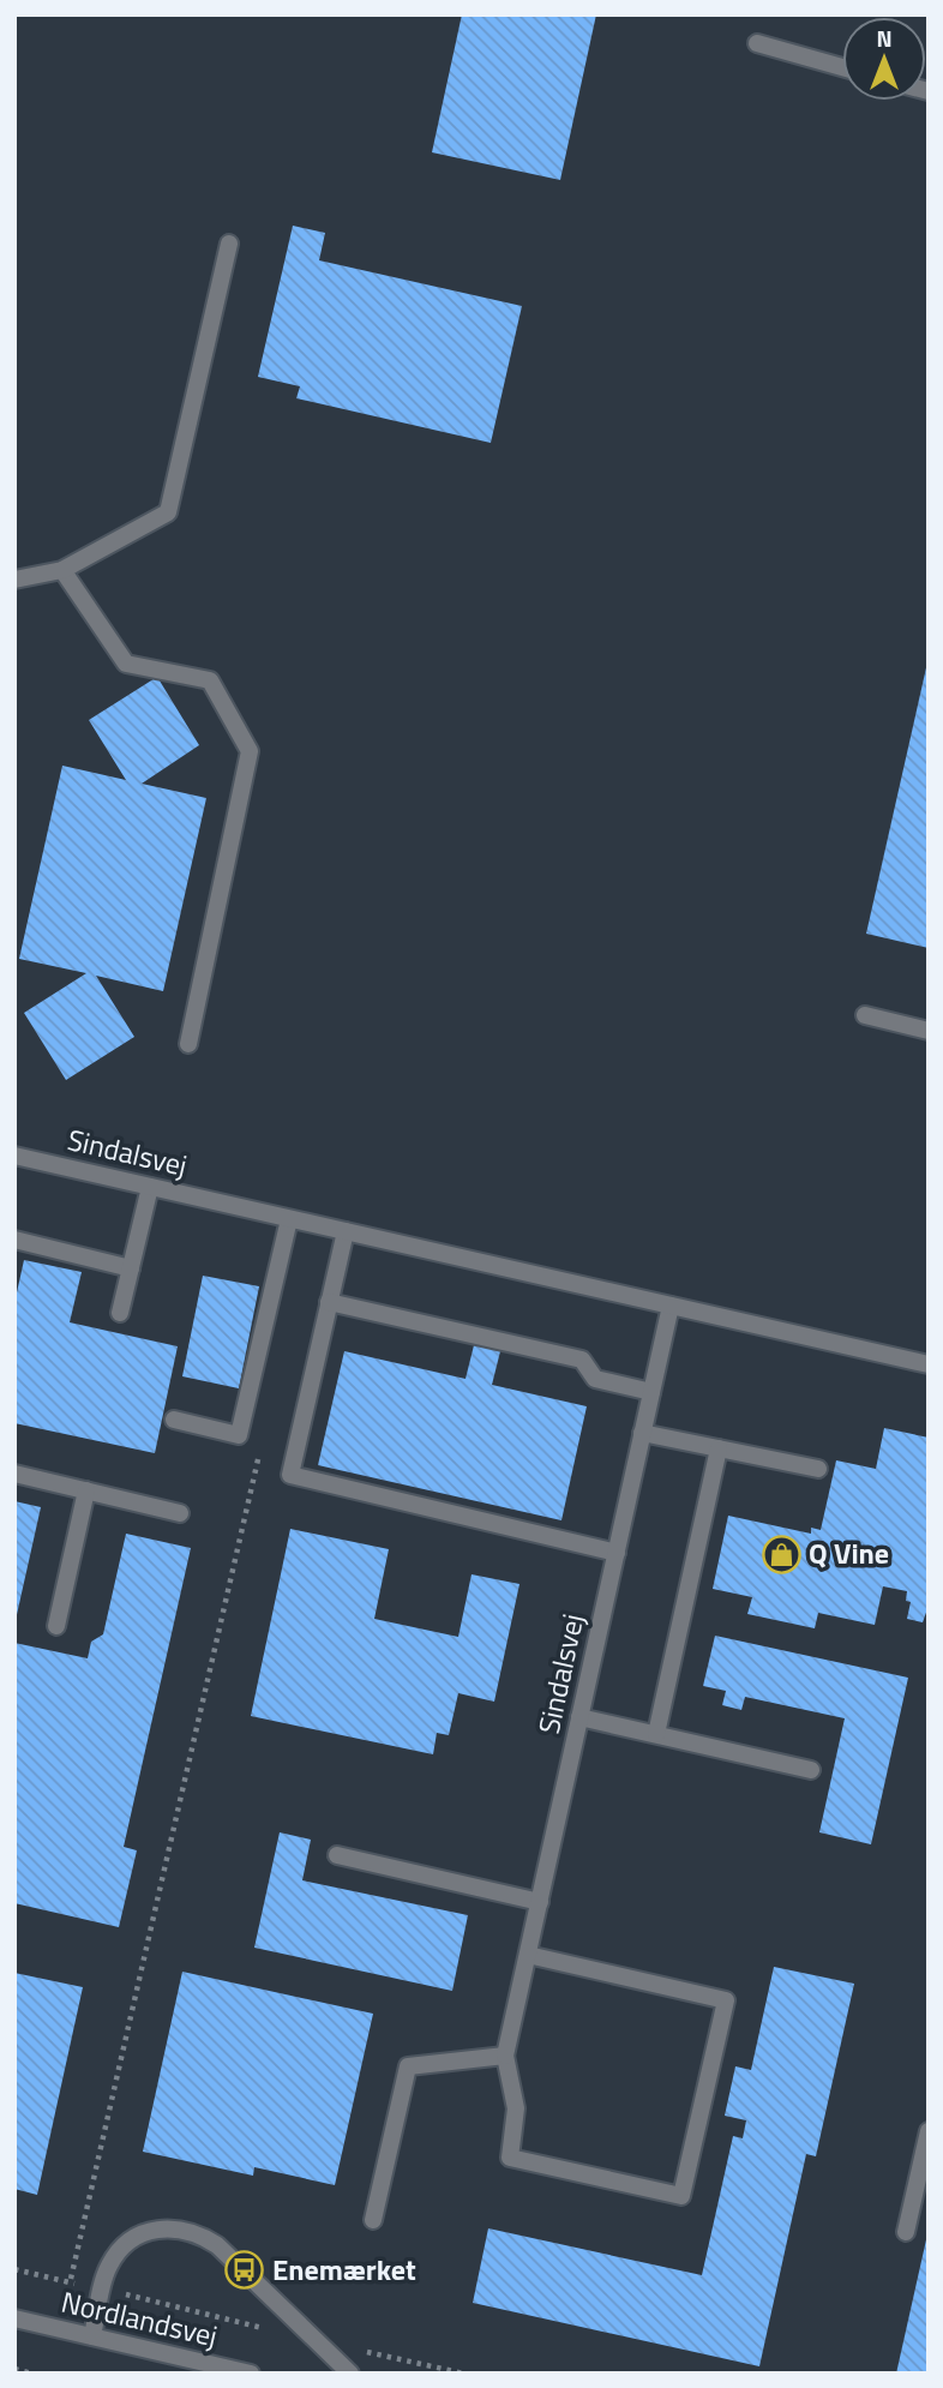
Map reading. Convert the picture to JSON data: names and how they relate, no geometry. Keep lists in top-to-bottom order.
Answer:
{
  "streets": {
    "street": ["Sindalsvej", "Nordlandsvej"]
  },
  "places": {
    "shop": ["Q Vine"],
    "bus stop": ["Enemærket"]
  },
  "north": "top"
}
